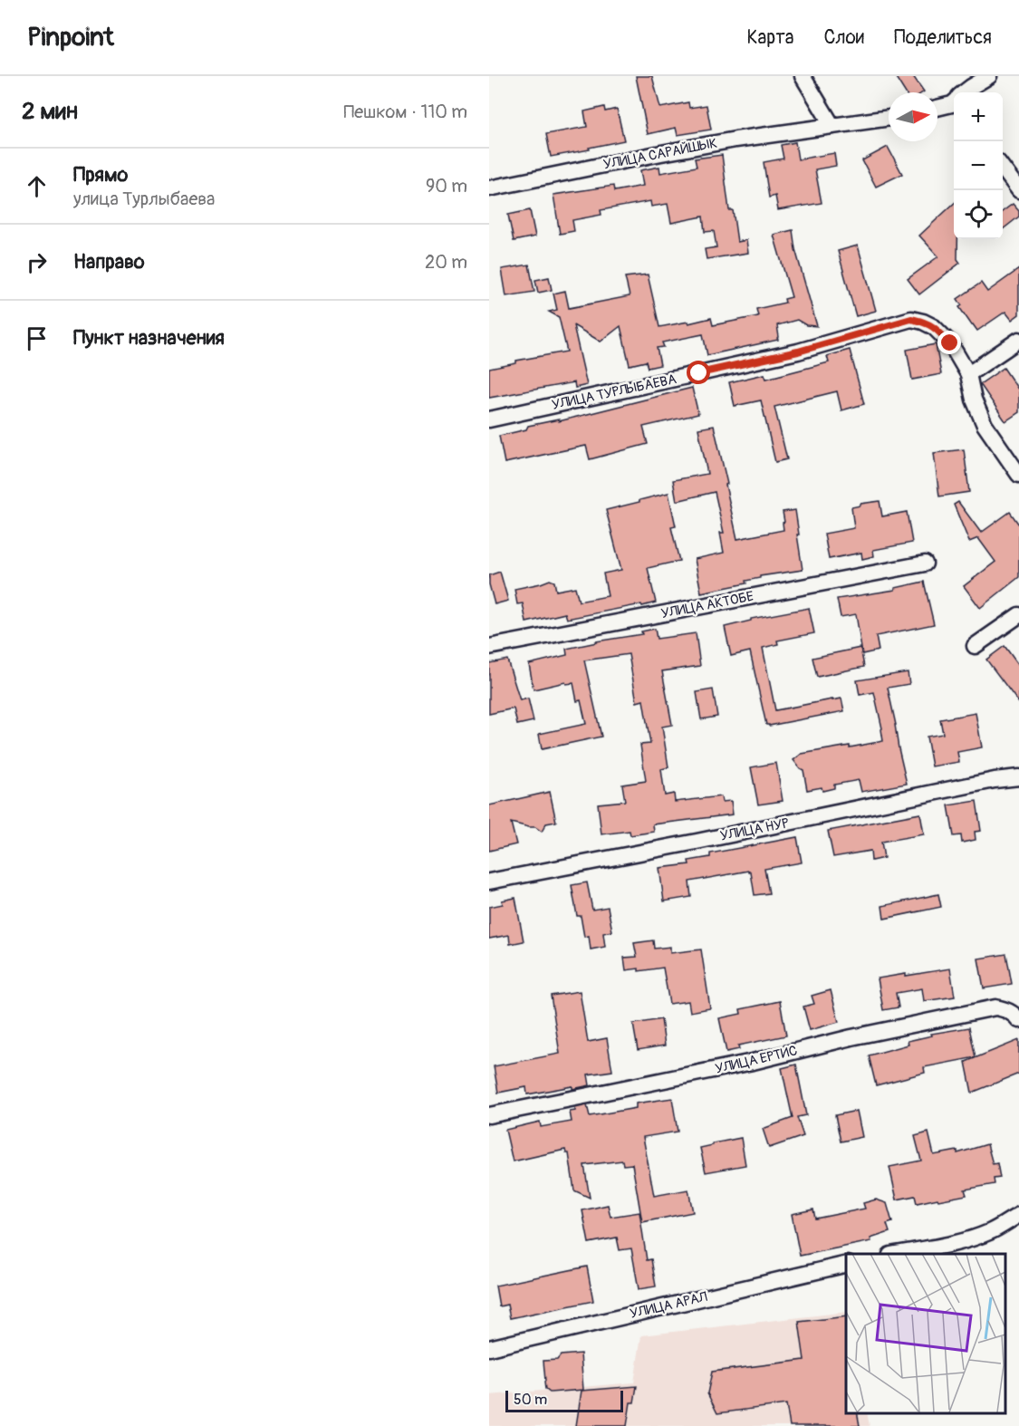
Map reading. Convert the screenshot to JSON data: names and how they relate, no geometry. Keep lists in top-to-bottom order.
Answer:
{
  "streets": {
    "street": [
      "УЛИЦА САРАЙШЫК",
      "УЛИЦА ТУРЛЫБАЕВА",
      "УЛИЦА АКТОБЕ",
      "УЛИЦА НУР",
      "УЛИЦА ЕРТИС",
      "УЛИЦА АРАЛ"
    ]
  },
  "scale_bar": "50 m",
  "north": "right",
  "page": {
    "header": "Pinpoint",
    "nav": ["Карта", "Слои", "Поделиться"],
    "heading": ["2 мин", "Пешком · 110 m"],
    "map_buttons": ["+", "−"],
    "list": [
      ["Прямо", "улица Турлыбаева", "90 m"],
      ["Направо", "20 m"],
      "Пункт назначения"
    ],
    "scale": "50 m"
  }
}
